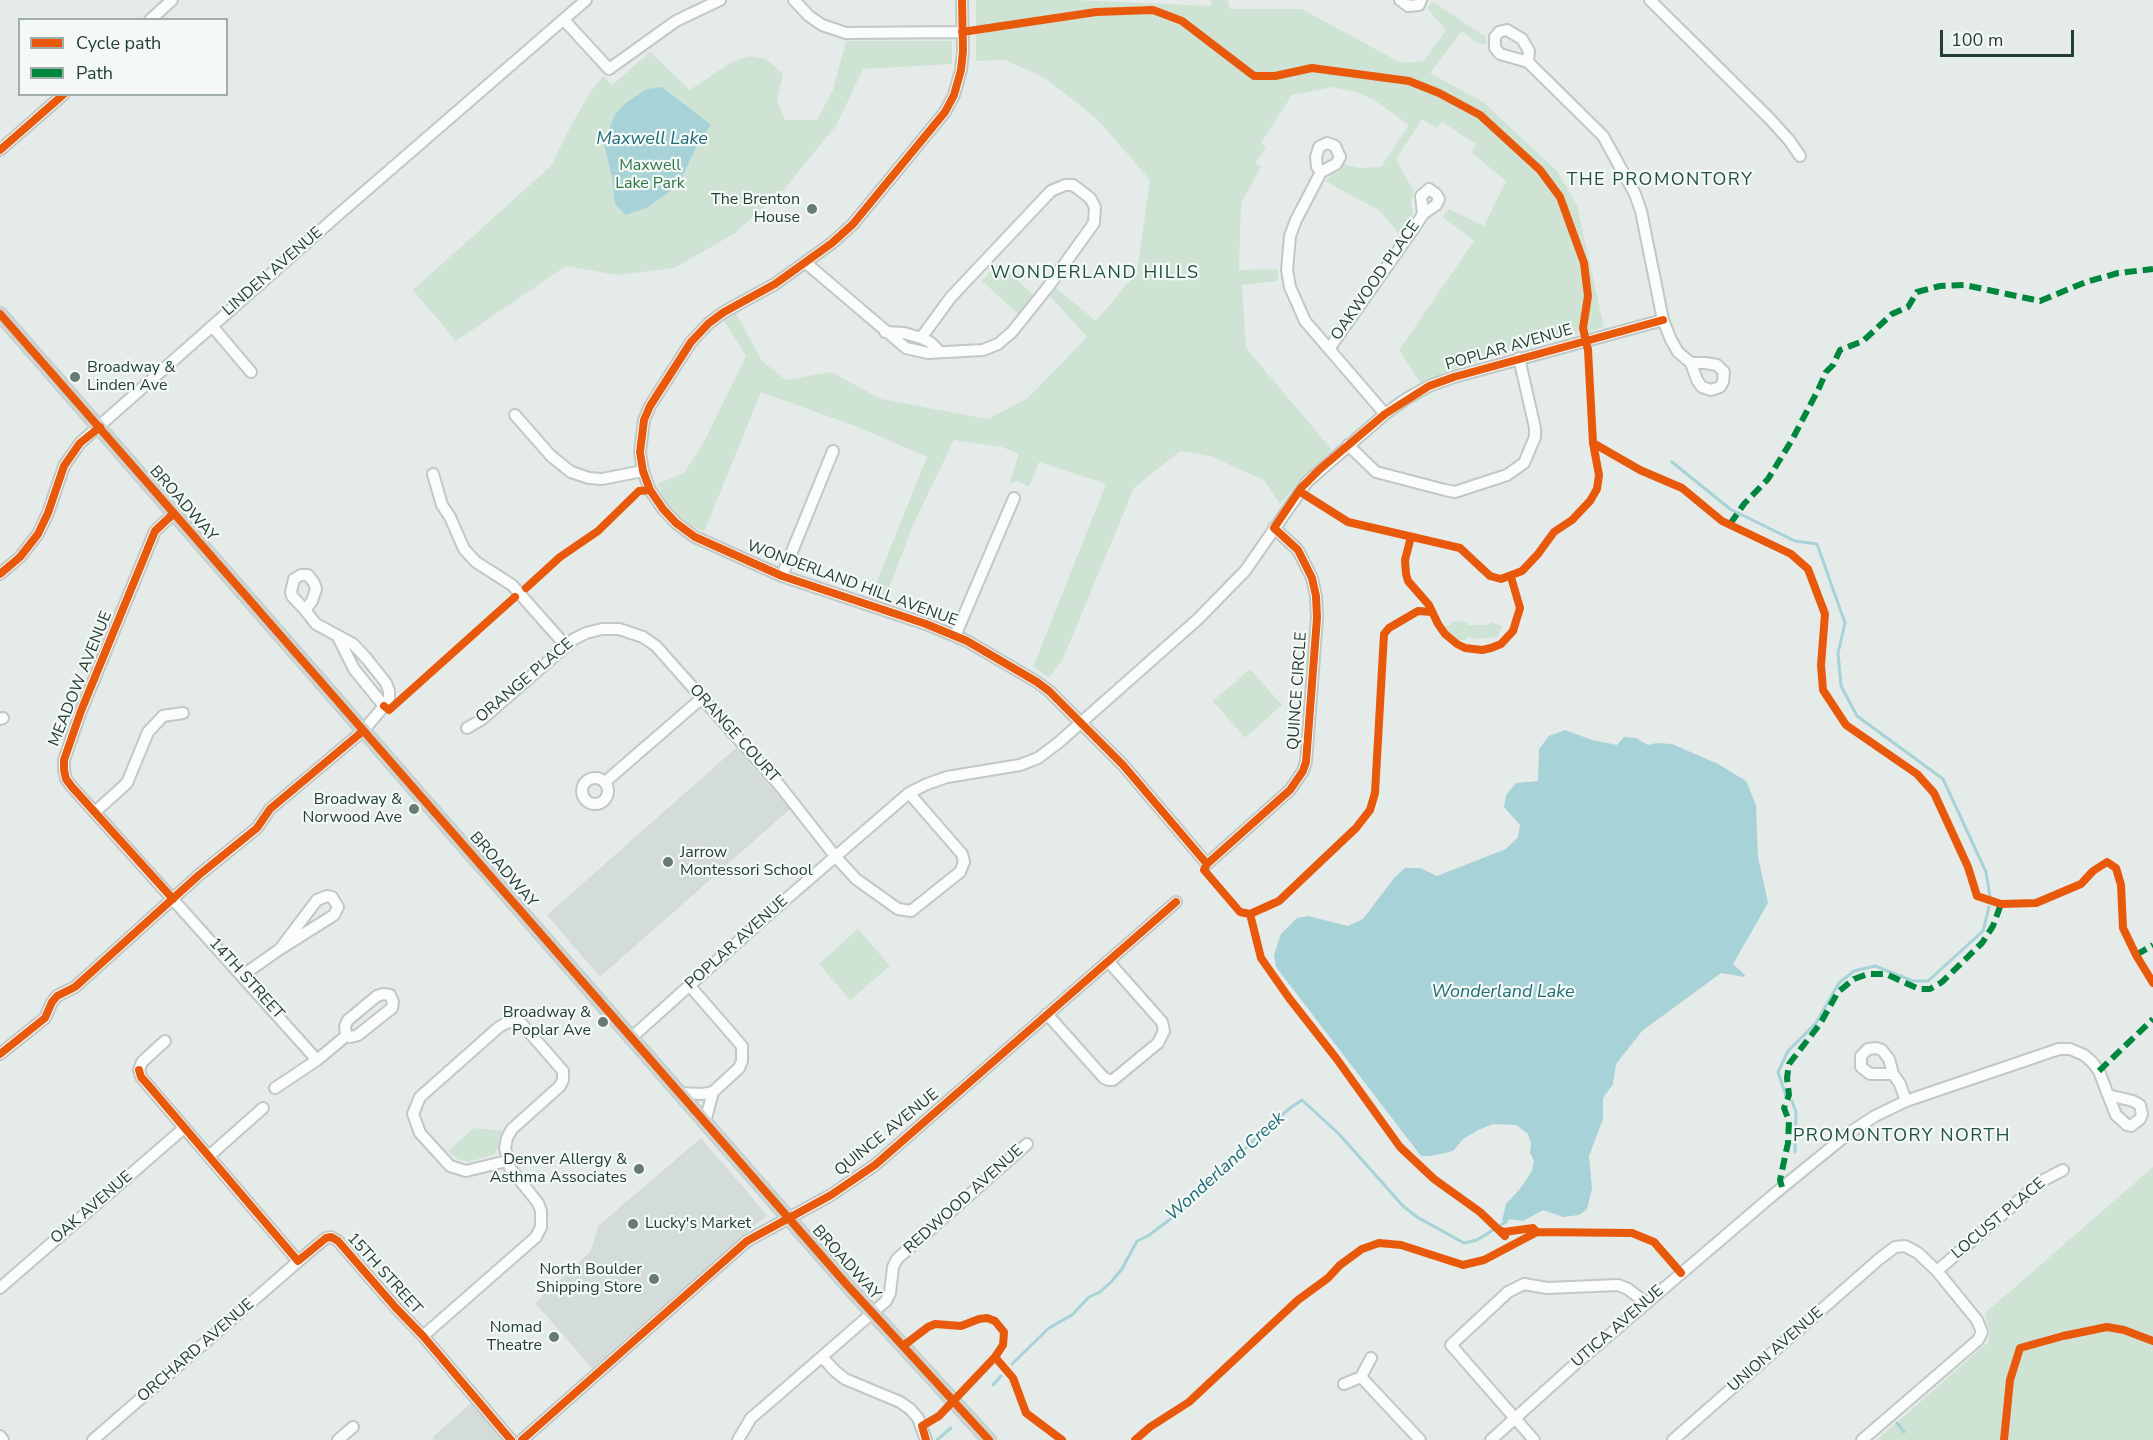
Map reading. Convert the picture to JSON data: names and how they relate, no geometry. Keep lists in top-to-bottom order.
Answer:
{
  "streets": {
    "main road": ["BROADWAY"],
    "street": [
      "LINDEN AVENUE",
      "OAKWOOD PLACE",
      "POPLAR AVENUE",
      "WONDERLAND HILL AVENUE",
      "MEADOW AVENUE",
      "ORANGE PLACE",
      "QUINCE CIRCLE",
      "ORANGE COURT",
      "14TH STREET",
      "QUINCE AVENUE",
      "REDWOOD AVENUE",
      "OAK AVENUE",
      "LOCUST PLACE",
      "15TH STREET",
      "UTICA AVENUE",
      "UNION AVENUE",
      "ORCHARD AVENUE"
    ]
  },
  "crossings": [
    ["LINDEN AVENUE", "BROADWAY"],
    ["POPLAR AVENUE", "BROADWAY"],
    ["POPLAR AVENUE", "WONDERLAND HILL AVENUE"],
    ["POPLAR AVENUE", "QUINCE CIRCLE"],
    ["POPLAR AVENUE", "ORANGE COURT"],
    ["BROADWAY", "MEADOW AVENUE"],
    ["BROADWAY", "QUINCE AVENUE"],
    ["BROADWAY", "REDWOOD AVENUE"],
    ["WONDERLAND HILL AVENUE", "QUINCE CIRCLE"],
    ["MEADOW AVENUE", "14TH STREET"],
    ["ORANGE PLACE", "ORANGE COURT"],
    ["LOCUST PLACE", "UNION AVENUE"],
    ["15TH STREET", "ORCHARD AVENUE"]
  ],
  "districts": ["THE PROMONTORY", "WONDERLAND HILLS", "PROMONTORY NORTH"],
  "water": ["Maxwell Lake", "Wonderland Lake", "Wonderland Creek"],
  "parks": ["Maxwell Lake Park"],
  "places": [
    "The Brenton House",
    "Broadway & Linden Ave",
    "Broadway & Norwood Ave",
    "Jarrow Montessori School",
    "Broadway & Poplar Ave",
    "Denver Allergy & Asthma Associates",
    "Lucky's Market",
    "North Boulder Shipping Store",
    "Nomad Theatre"
  ],
  "legend": ["Cycle path", "Path"],
  "scale_bar": "100 m"
}
